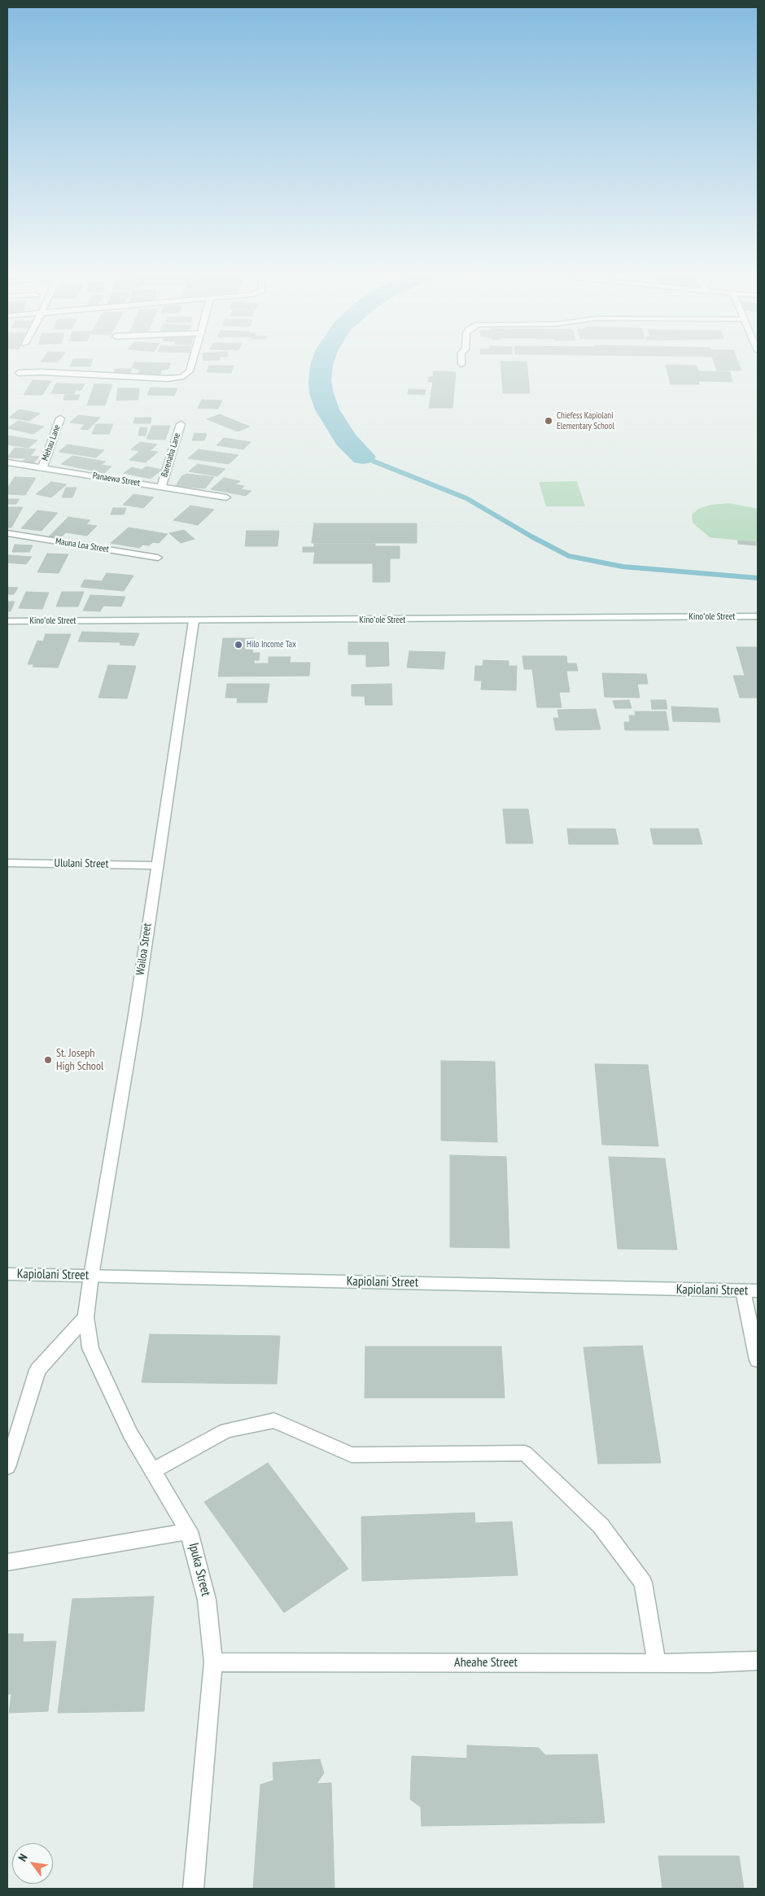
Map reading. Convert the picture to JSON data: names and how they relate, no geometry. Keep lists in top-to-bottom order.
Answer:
{
  "streets": {
    "street": [
      "Mehau Lane",
      "Barenaba Lane",
      "Panaewa Street",
      "Mauna Loa Street",
      "Kinoʻole Street",
      "Ululani Street",
      "Wailoa Street",
      "Kapiolani Street",
      "Ipuka Street",
      "Aheahe Street"
    ]
  },
  "crossings": [
    ["Mehau Lane", "Panaewa Street"],
    ["Barenaba Lane", "Panaewa Street"],
    ["Kinoʻole Street", "Wailoa Street"],
    ["Ululani Street", "Wailoa Street"],
    ["Wailoa Street", "Kapiolani Street"],
    ["Wailoa Street", "Ipuka Street"],
    ["Kapiolani Street", "Ipuka Street"],
    ["Ipuka Street", "Aheahe Street"]
  ],
  "places": ["Chiefess Kapiolani Elementary School", "Hilo Income Tax", "St. Joseph High School"],
  "north": "top left"
}
